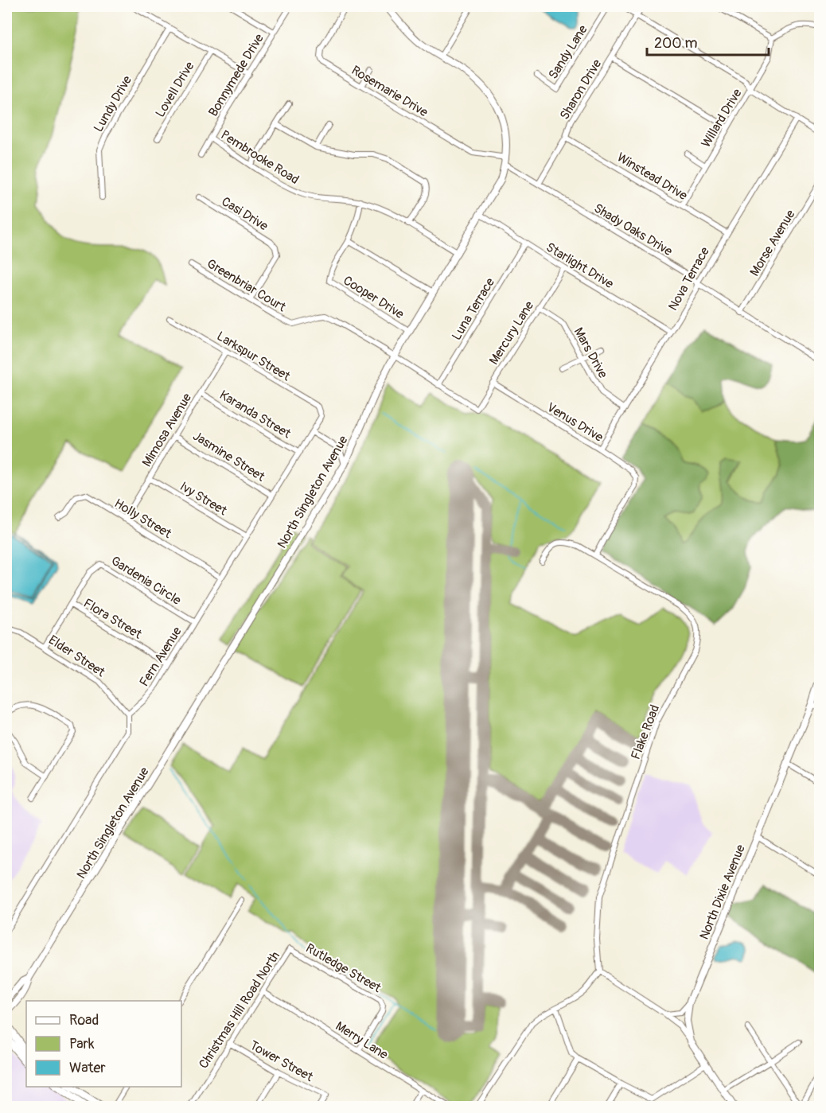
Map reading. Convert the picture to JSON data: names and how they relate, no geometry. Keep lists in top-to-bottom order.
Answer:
{
  "streets": {
    "street": [
      "Sandy Lane",
      "Bonnymede Drive",
      "Lovell Drive",
      "Sharon Drive",
      "Rosemarie Drive",
      "Lundy Drive",
      "Willard Drive",
      "Pembrooke Road",
      "Winstead Drive",
      "Casi Drive",
      "Shady Oaks Drive",
      "Morse Avenue",
      "Starlight Drive",
      "Nova Terrace",
      "Greenbriar Court",
      "Cooper Drive",
      "Luna Terrace",
      "Mercury Lane",
      "Mars Drive",
      "Larkspur Street",
      "Karanda Street",
      "Venus Drive",
      "Mimosa Avenue",
      "Jasmine Street",
      "North Singleton Avenue",
      "Ivy Street",
      "Holly Street",
      "Gardenia Circle",
      "Flora Street",
      "Elder Street",
      "Fern Avenue",
      "Flake Road",
      "North Dixie Avenue",
      "Rutledge Street",
      "Christmas Hill Road North",
      "Merry Lane",
      "Tower Street"
    ]
  },
  "crossings": [
    ["Bonnymede Drive", "Pembrooke Road"],
    ["Sharon Drive", "Winstead Drive"],
    ["Sharon Drive", "Shady Oaks Drive"],
    ["Rosemarie Drive", "Shady Oaks Drive"],
    ["Rosemarie Drive", "North Singleton Avenue"],
    ["Willard Drive", "Winstead Drive"],
    ["Pembrooke Road", "Cooper Drive"],
    ["Pembrooke Road", "North Singleton Avenue"],
    ["Winstead Drive", "Nova Terrace"],
    ["Casi Drive", "Greenbriar Court"],
    ["Shady Oaks Drive", "Morse Avenue"],
    ["Shady Oaks Drive", "Nova Terrace"],
    ["Shady Oaks Drive", "North Singleton Avenue"],
    ["Starlight Drive", "Nova Terrace"],
    ["Starlight Drive", "Luna Terrace"],
    ["Starlight Drive", "Mercury Lane"],
    ["Starlight Drive", "North Singleton Avenue"],
    ["Nova Terrace", "Mars Drive"],
    ["Nova Terrace", "Venus Drive"],
    ["Greenbriar Court", "Luna Terrace"],
    ["Greenbriar Court", "Mercury Lane"],
    ["Greenbriar Court", "North Singleton Avenue"],
    ["Cooper Drive", "North Singleton Avenue"],
    ["Mercury Lane", "Mars Drive"],
    ["Mercury Lane", "Venus Drive"],
    ["Larkspur Street", "Mimosa Avenue"],
    ["Larkspur Street", "Fern Avenue"],
    ["Karanda Street", "Mimosa Avenue"],
    ["Karanda Street", "Fern Avenue"],
    ["Venus Drive", "Flake Road"],
    ["Mimosa Avenue", "Jasmine Street"],
    ["Mimosa Avenue", "Ivy Street"],
    ["Mimosa Avenue", "Holly Street"],
    ["Jasmine Street", "Fern Avenue"],
    ["Ivy Street", "Fern Avenue"],
    ["Holly Street", "Fern Avenue"],
    ["Gardenia Circle", "Flora Street"],
    ["Gardenia Circle", "Elder Street"],
    ["Gardenia Circle", "Fern Avenue"],
    ["Flora Street", "Fern Avenue"],
    ["Elder Street", "Fern Avenue"],
    ["Rutledge Street", "Christmas Hill Road North"],
    ["Rutledge Street", "Merry Lane"],
    ["Christmas Hill Road North", "Merry Lane"],
    ["Christmas Hill Road North", "Tower Street"]
  ],
  "legend": ["Road", "Park", "Water"],
  "scale_bar": "200 m"
}
